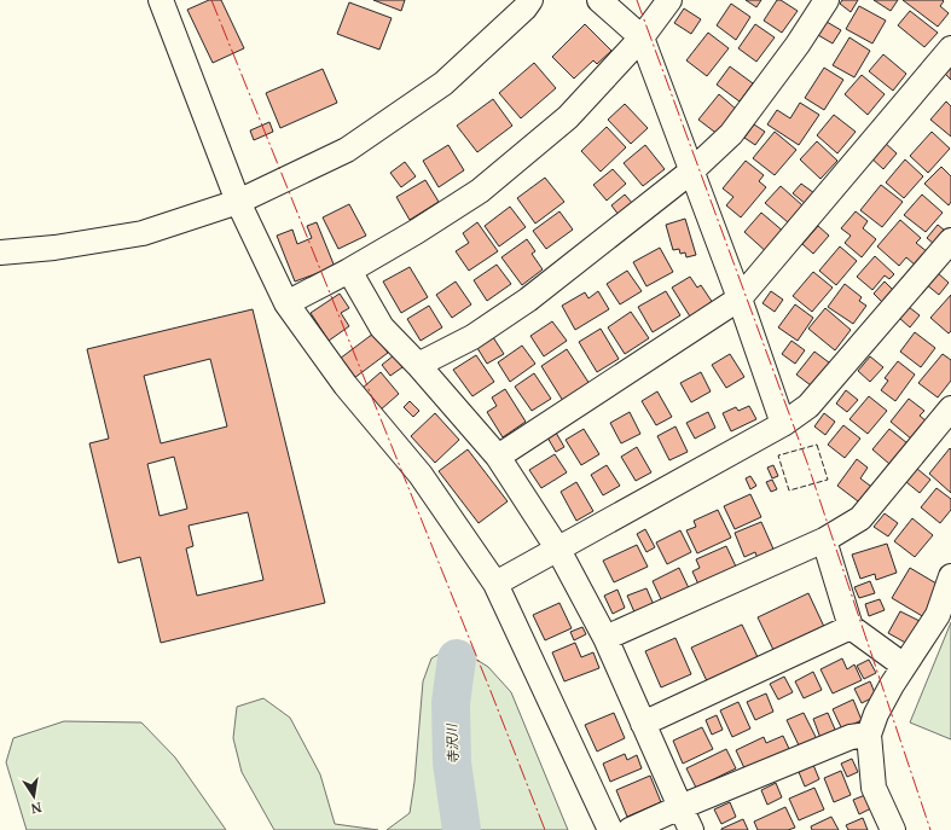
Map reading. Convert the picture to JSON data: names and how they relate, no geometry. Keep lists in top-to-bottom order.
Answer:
{
  "water": ["寺沢川"],
  "north": "bottom"
}
